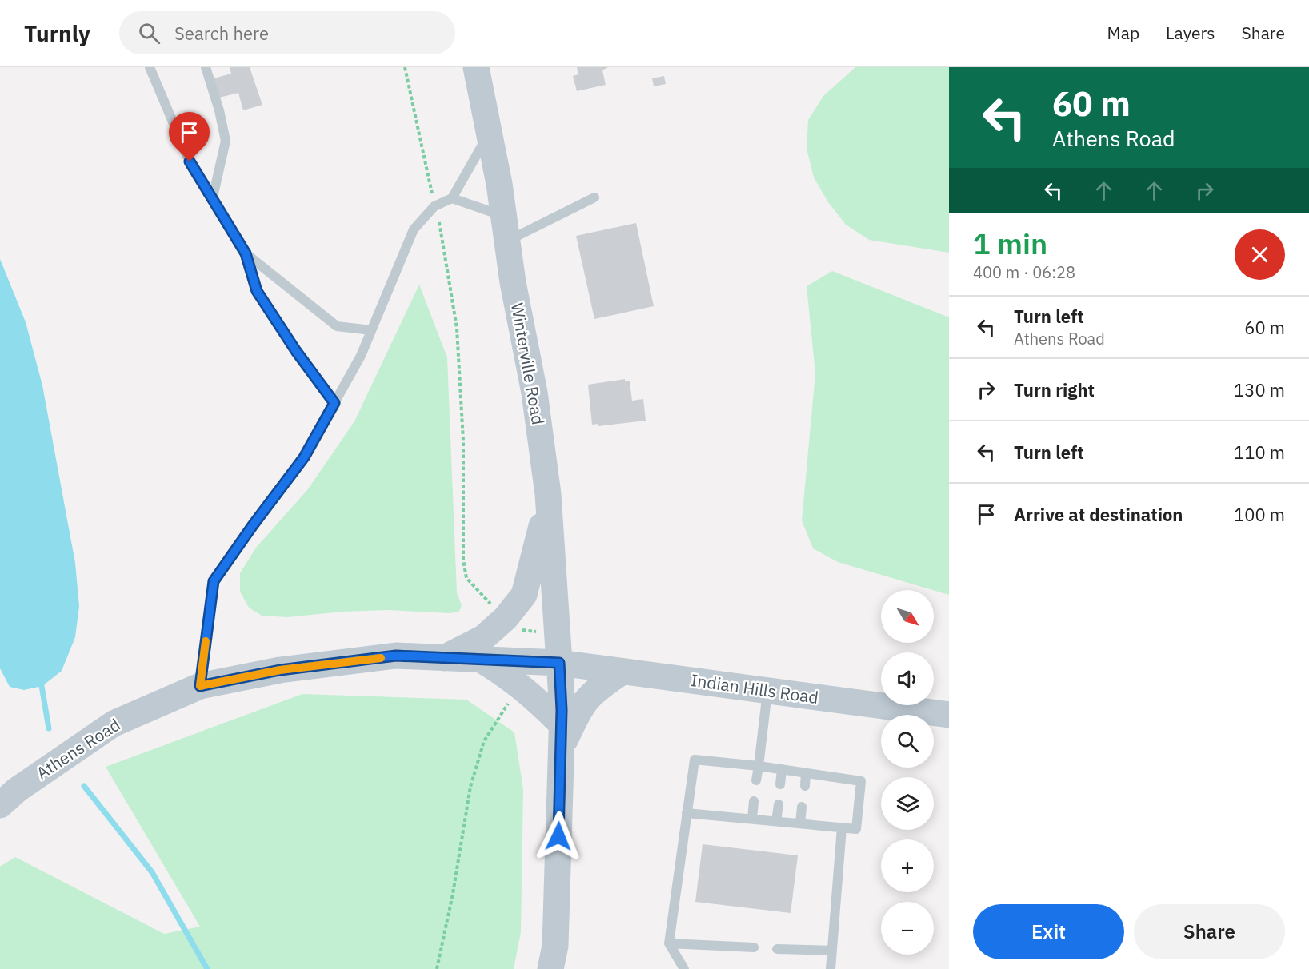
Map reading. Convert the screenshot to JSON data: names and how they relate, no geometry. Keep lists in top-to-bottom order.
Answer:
{
  "streets": {
    "street": ["Winterville Road", "Indian Hills Road", "Athens Road"]
  },
  "crossings": [
    ["Winterville Road", "Indian Hills Road"],
    ["Winterville Road", "Athens Road"],
    ["Indian Hills Road", "Athens Road"]
  ],
  "north": "bottom right",
  "page": {
    "header": "Turnly",
    "search": "Search here",
    "nav": ["Map", "Layers", "Share"],
    "turn": ["60 m", "Athens Road"],
    "heading": ["1 min", "400 m · 06:28"],
    "list": [
      {
        "name": "Turn left",
        "note": "Athens Road",
        "value": "60 m"
      },
      {
        "name": "Turn right",
        "value": "130 m"
      },
      {
        "name": "Turn left",
        "value": "110 m"
      },
      {
        "name": "Arrive at destination",
        "value": "100 m"
      }
    ],
    "map_buttons": ["+", "−"],
    "buttons": ["Exit", "Share"]
  }
}
